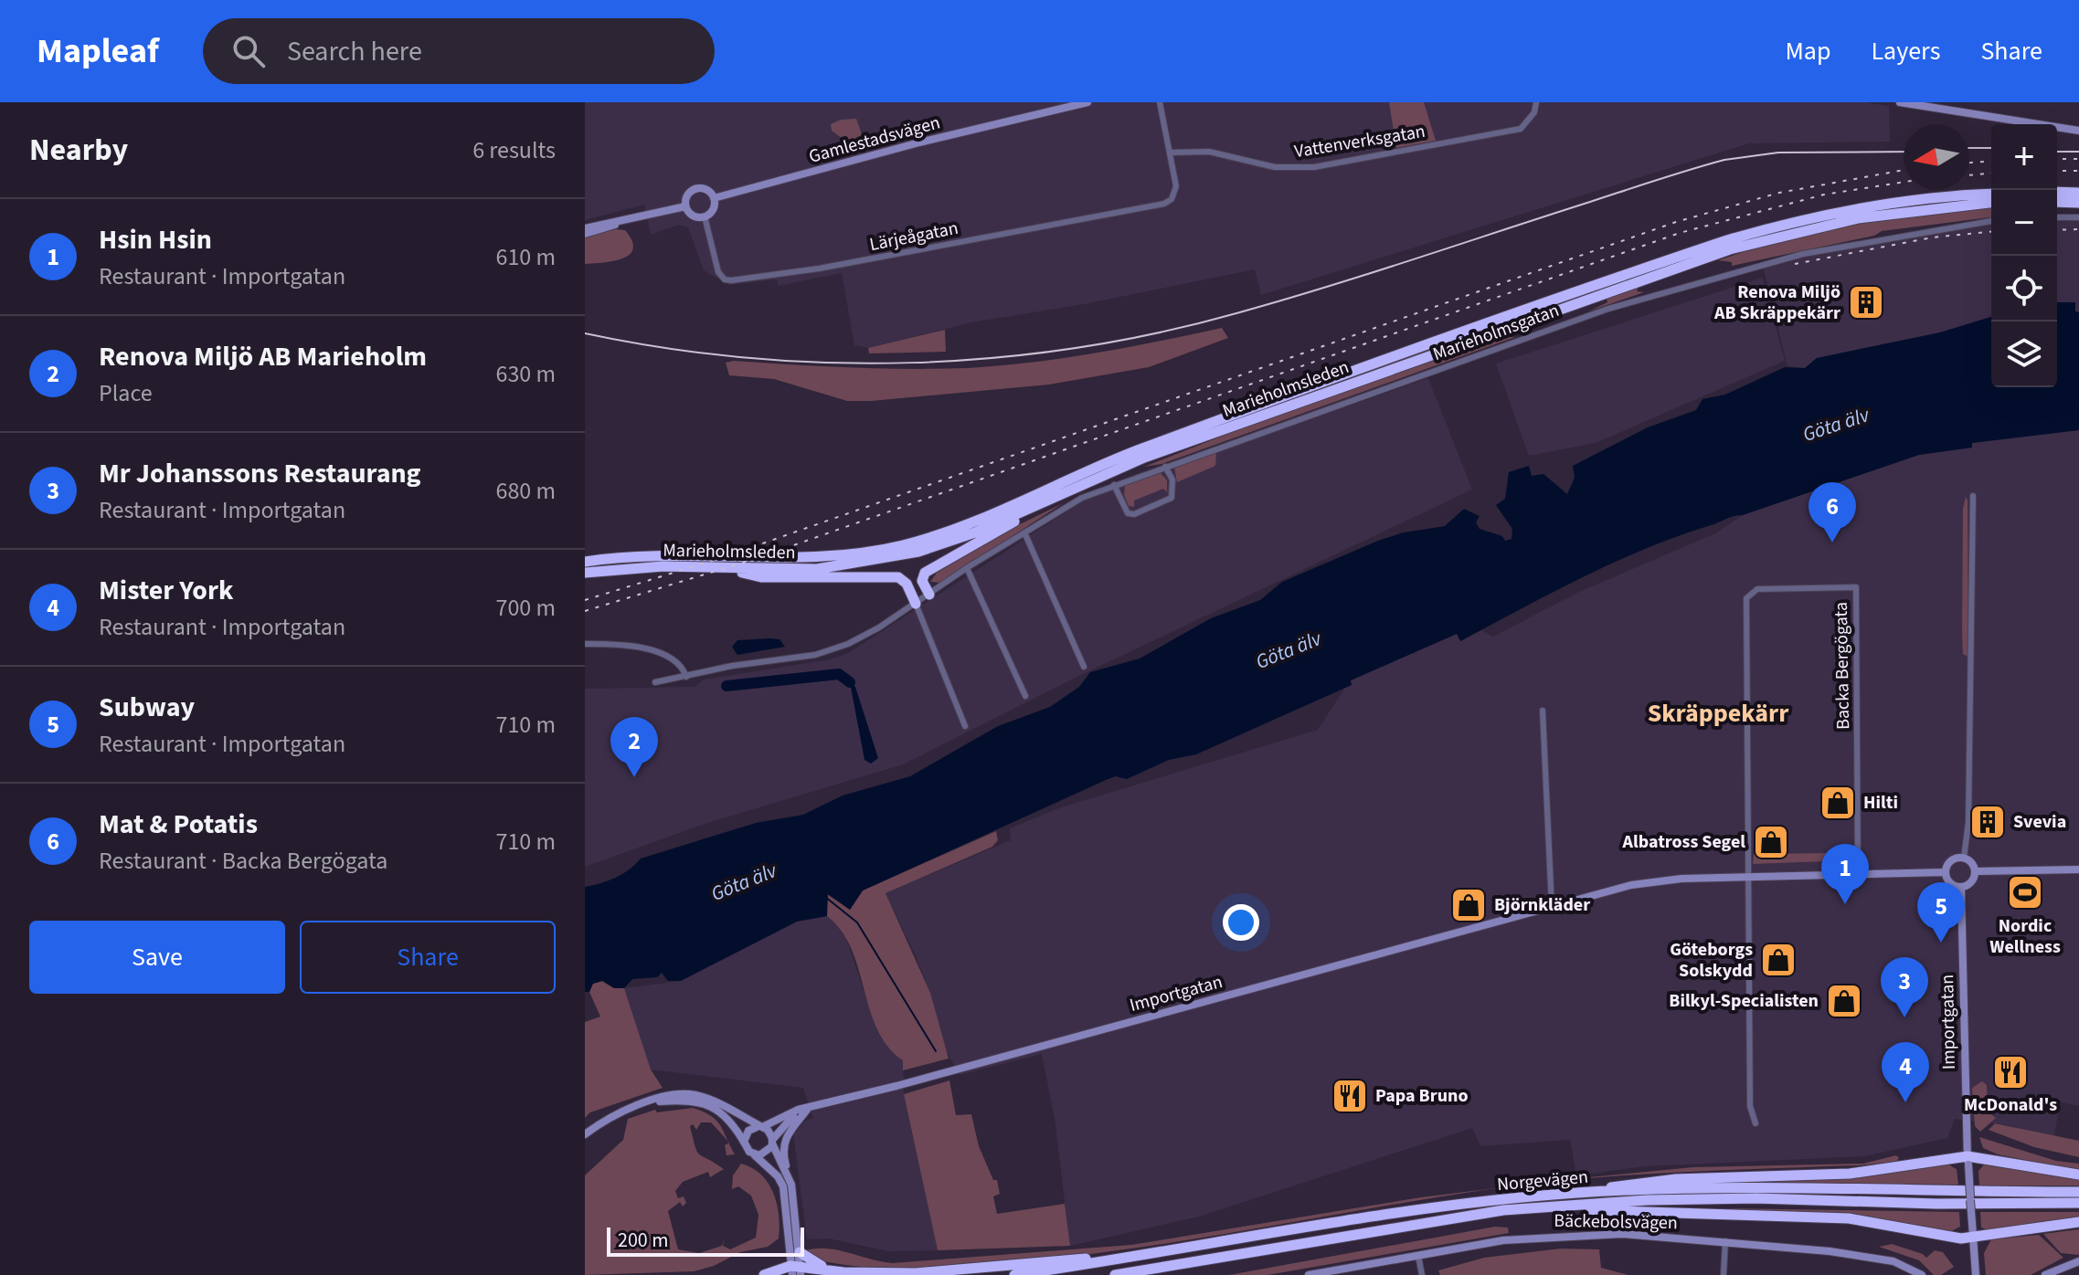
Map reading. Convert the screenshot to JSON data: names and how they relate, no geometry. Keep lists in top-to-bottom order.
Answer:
{
  "streets": {
    "highway": ["Marieholmsleden", "Norgevägen"],
    "street": [
      "Gamlestadsvägen",
      "Vattenverksgatan",
      "Lärjeågatan",
      "Marieholmsgatan",
      "Backa Bergögata",
      "Importgatan",
      "Bäckebolsvägen"
    ]
  },
  "crossings": [
    ["Gamlestadsvägen", "Lärjeågatan"],
    ["Vattenverksgatan", "Lärjeågatan"],
    ["Backa Bergögata", "Importgatan"]
  ],
  "districts": ["Skräppekärr"],
  "water": ["Göta älv"],
  "places": {
    "building": ["Renova Miljö AB Skräppekärr", "Svevia"],
    "shop": [
      "Hilti",
      "Albatross Segel",
      "Björnkläder",
      "Göteborgs Solskydd",
      "Bilkyl-Specialisten"
    ],
    "sports": ["Nordic Wellness"],
    "restaurant": ["McDonald's", "Papa Bruno"]
  },
  "scale_bar": "200 m",
  "north": "left",
  "page": {
    "header": "Mapleaf",
    "search": "Search here",
    "nav": ["Map", "Layers", "Share"],
    "heading": ["Nearby", "6 results"],
    "map_buttons": ["+", "−"],
    "list": [
      {
        "mark": "1",
        "name": "Hsin Hsin",
        "note": "Restaurant · Importgatan",
        "value": "610 m"
      },
      {
        "mark": "2",
        "name": "Renova Miljö AB Marieholm",
        "note": "Place",
        "value": "630 m"
      },
      {
        "mark": "3",
        "name": "Mr Johanssons Restaurang",
        "note": "Restaurant · Importgatan",
        "value": "680 m"
      },
      {
        "mark": "4",
        "name": "Mister York",
        "note": "Restaurant · Importgatan",
        "value": "700 m"
      },
      {
        "mark": "5",
        "name": "Subway",
        "note": "Restaurant · Importgatan",
        "value": "710 m"
      },
      {
        "mark": "6",
        "name": "Mat & Potatis",
        "note": "Restaurant · Backa Bergögata",
        "value": "710 m"
      }
    ],
    "pins": [
      "6",
      "2",
      "1",
      "5",
      "3",
      "4"
    ],
    "buttons": ["Save", "Share"],
    "scale": "200 m"
  }
}
